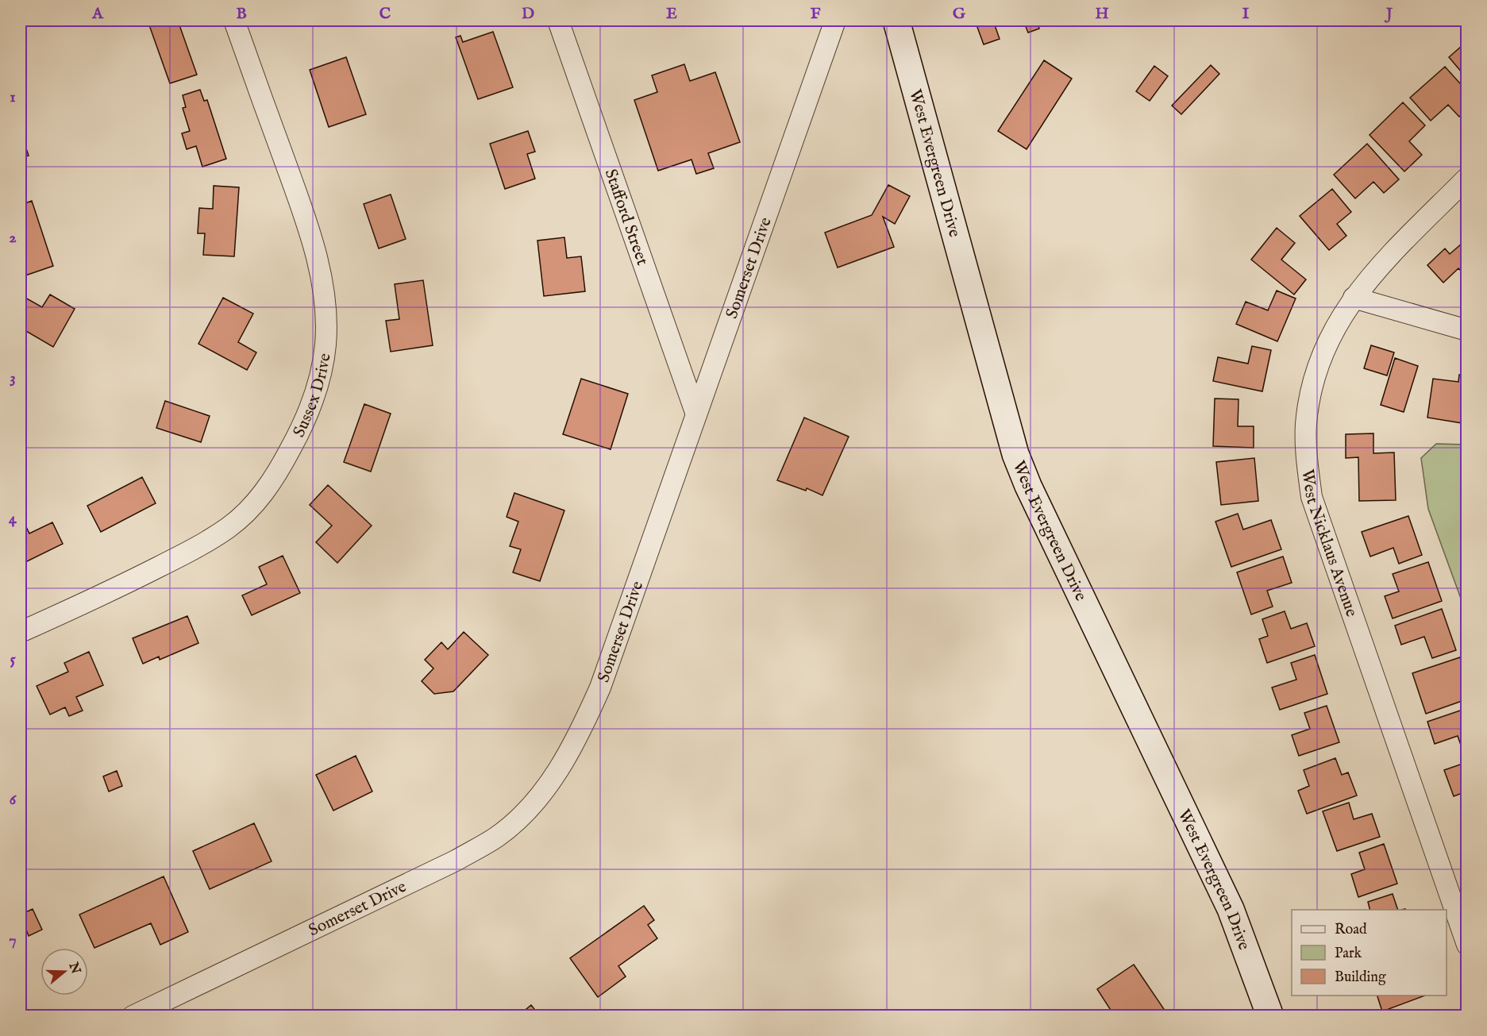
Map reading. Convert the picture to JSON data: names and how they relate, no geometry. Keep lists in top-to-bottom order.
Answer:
{
  "streets": {
    "street": [
      "West Evergreen Drive",
      "Stafford Street",
      "Somerset Drive",
      "Sussex Drive",
      "West Nicklaus Avenue"
    ]
  },
  "crossings": [
    ["Stafford Street", "Somerset Drive"]
  ],
  "legend": ["Road", "Park", "Building"],
  "north": "right",
  "grid": {
    "columns": [
      "A",
      "B",
      "C",
      "D",
      "E",
      "F",
      "G",
      "H",
      "I",
      "J"
    ],
    "rows": [
      "1",
      "2",
      "3",
      "4",
      "5",
      "6",
      "7"
    ]
  }
}
